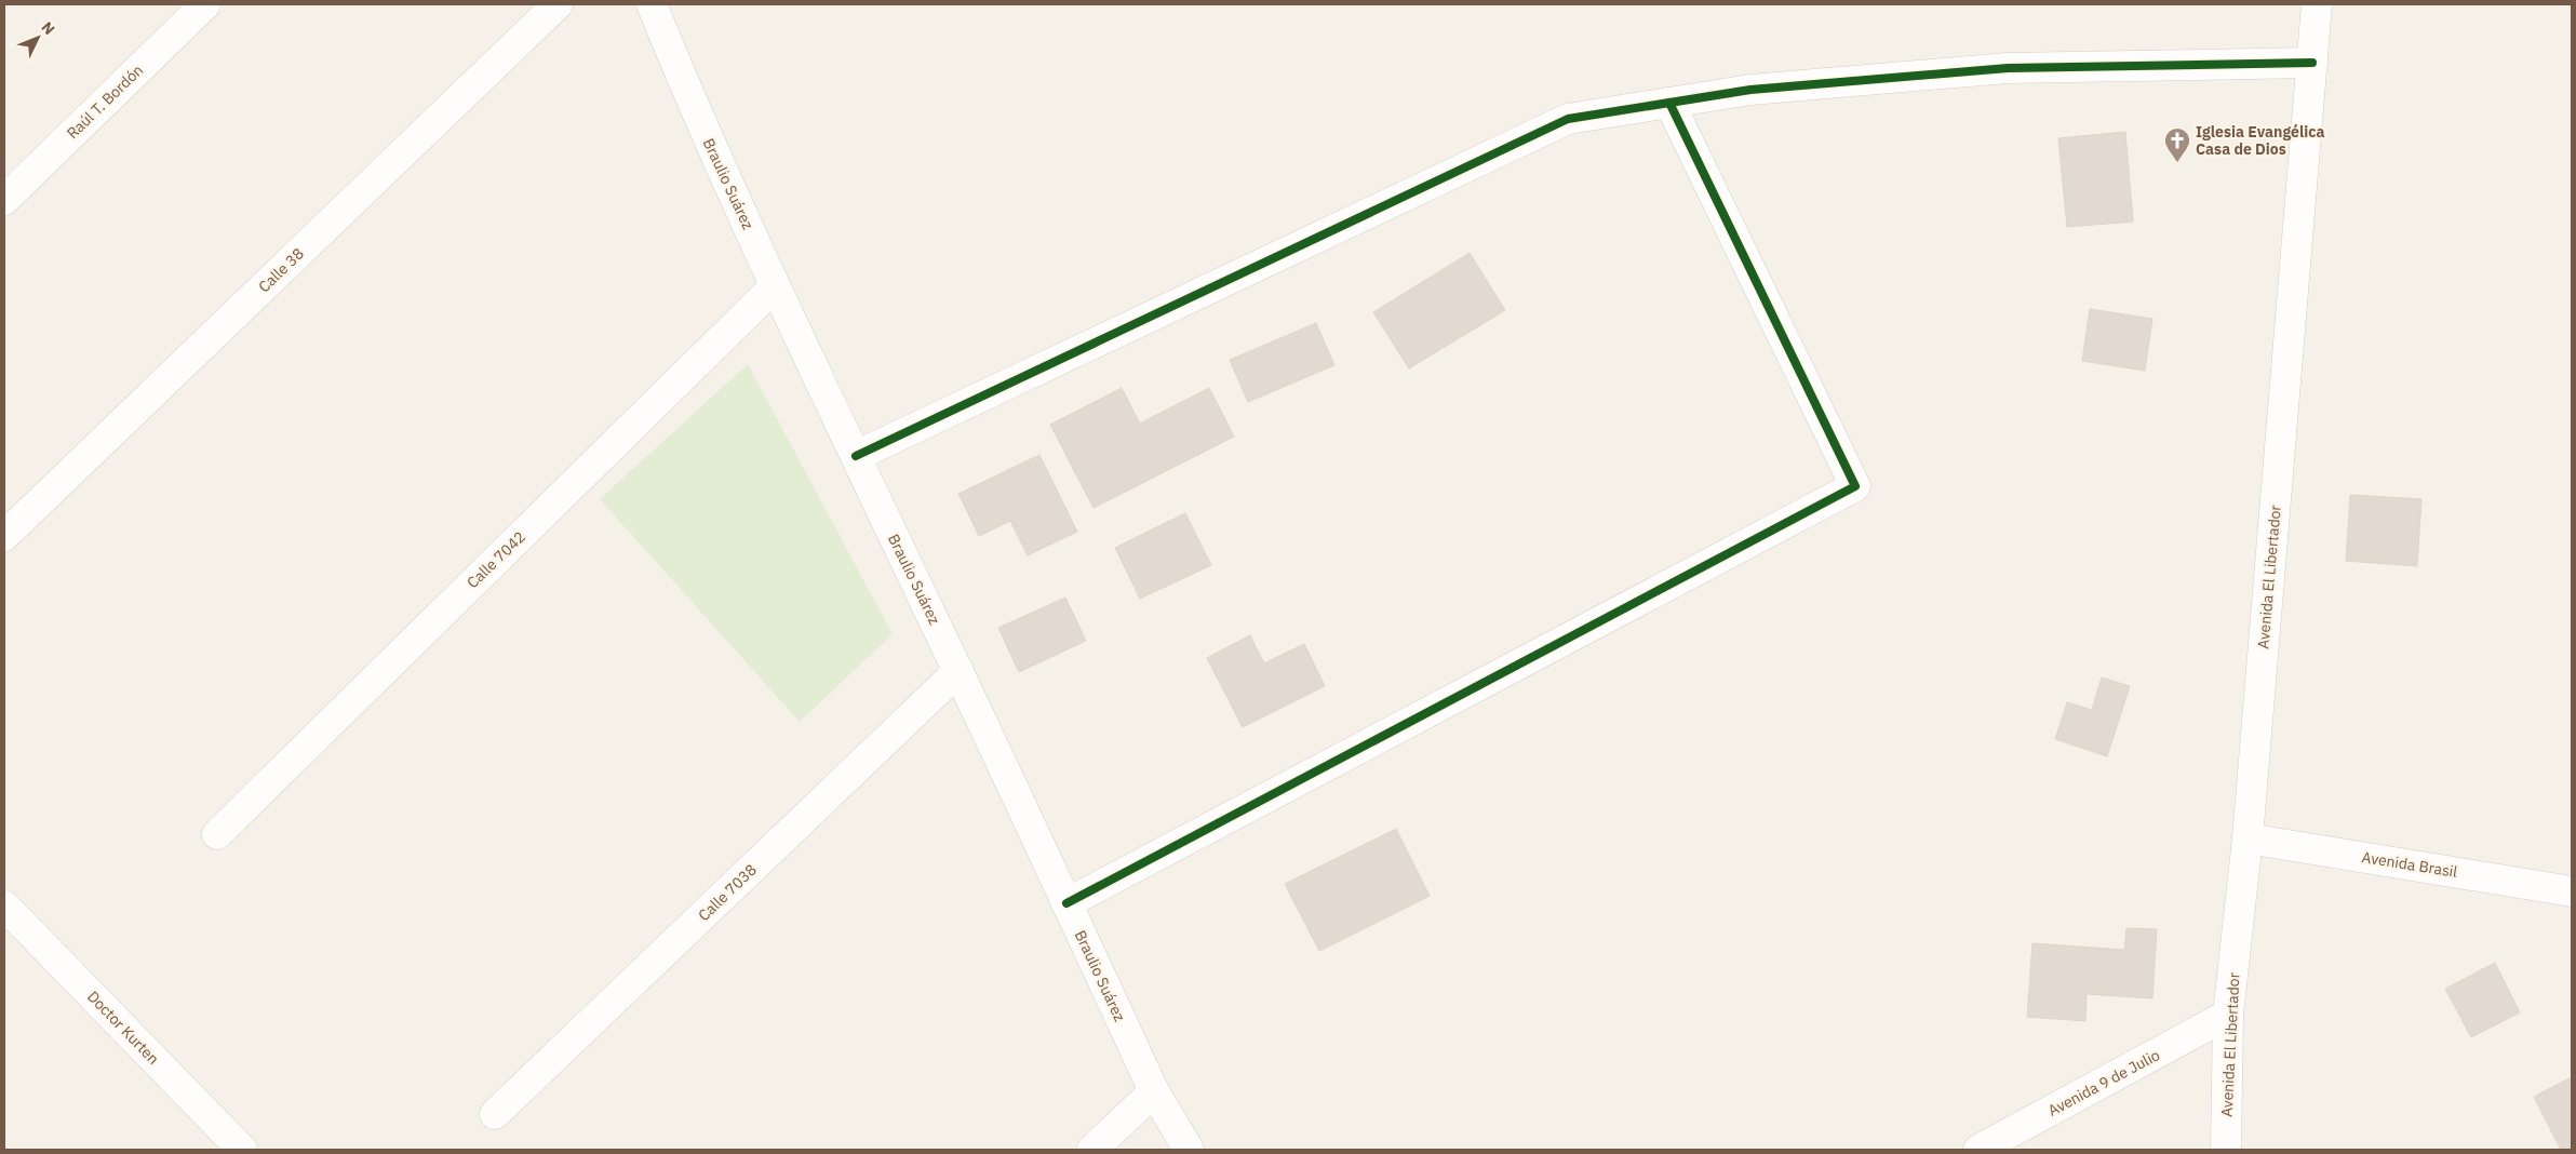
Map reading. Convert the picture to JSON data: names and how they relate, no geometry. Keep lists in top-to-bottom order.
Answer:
{
  "streets": {
    "street": [
      "Raúl T. Bordón",
      "Braulio Suárez",
      "Calle 38",
      "Calle 7042",
      "Avenida El Libertador",
      "Avenida Brasil",
      "Calle 7038",
      "Doctor Kurten",
      "Avenida 9 de Julio"
    ]
  },
  "crossings": [
    ["Braulio Suárez", "Calle 7042"],
    ["Braulio Suárez", "Calle 7038"],
    ["Avenida El Libertador", "Avenida Brasil"],
    ["Avenida El Libertador", "Avenida 9 de Julio"]
  ],
  "places": {
    "church": ["Iglesia Evangélica Casa de Dios"]
  },
  "north": "top right"
}
